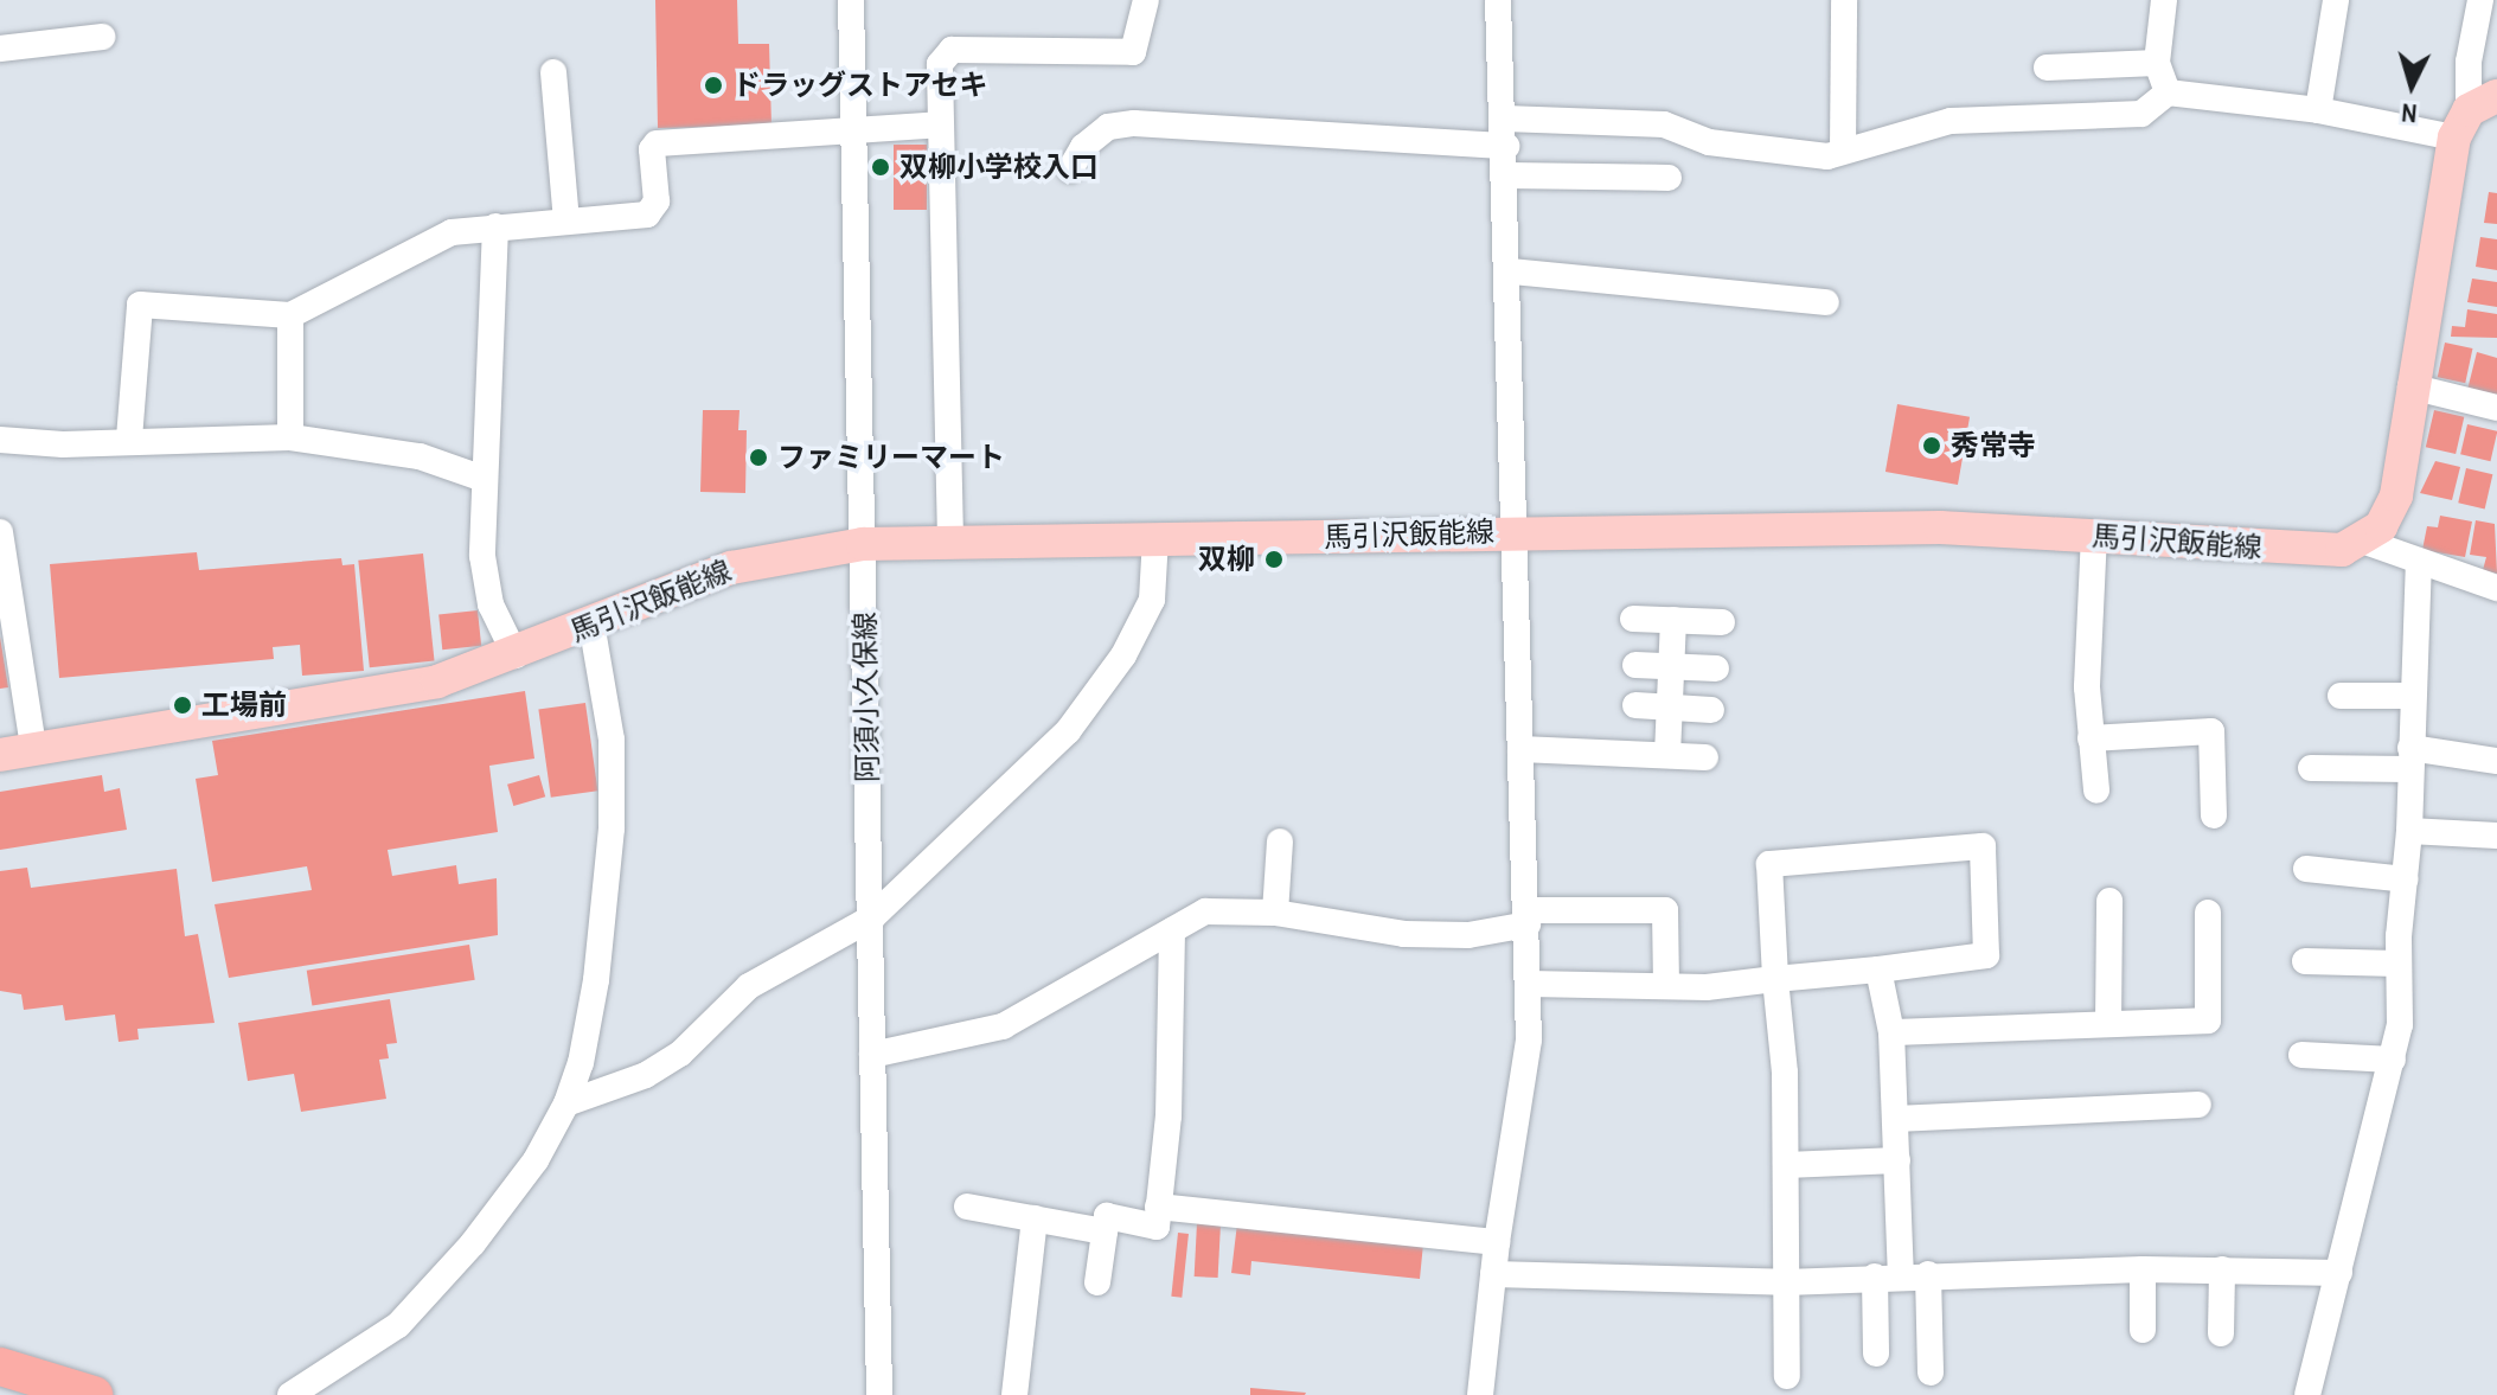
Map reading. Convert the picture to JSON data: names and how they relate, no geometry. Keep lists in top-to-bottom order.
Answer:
{
  "streets": {
    "main road": ["馬引沢飯能線"],
    "street": ["阿須小久保線"]
  },
  "crossings": [
    ["馬引沢飯能線", "阿須小久保線"]
  ],
  "places": [
    "ドラッグストアセキ",
    "双柳小学校入口",
    "秀常寺",
    "ファミリーマート",
    "双柳",
    "工場前"
  ],
  "north": "bottom"
}
